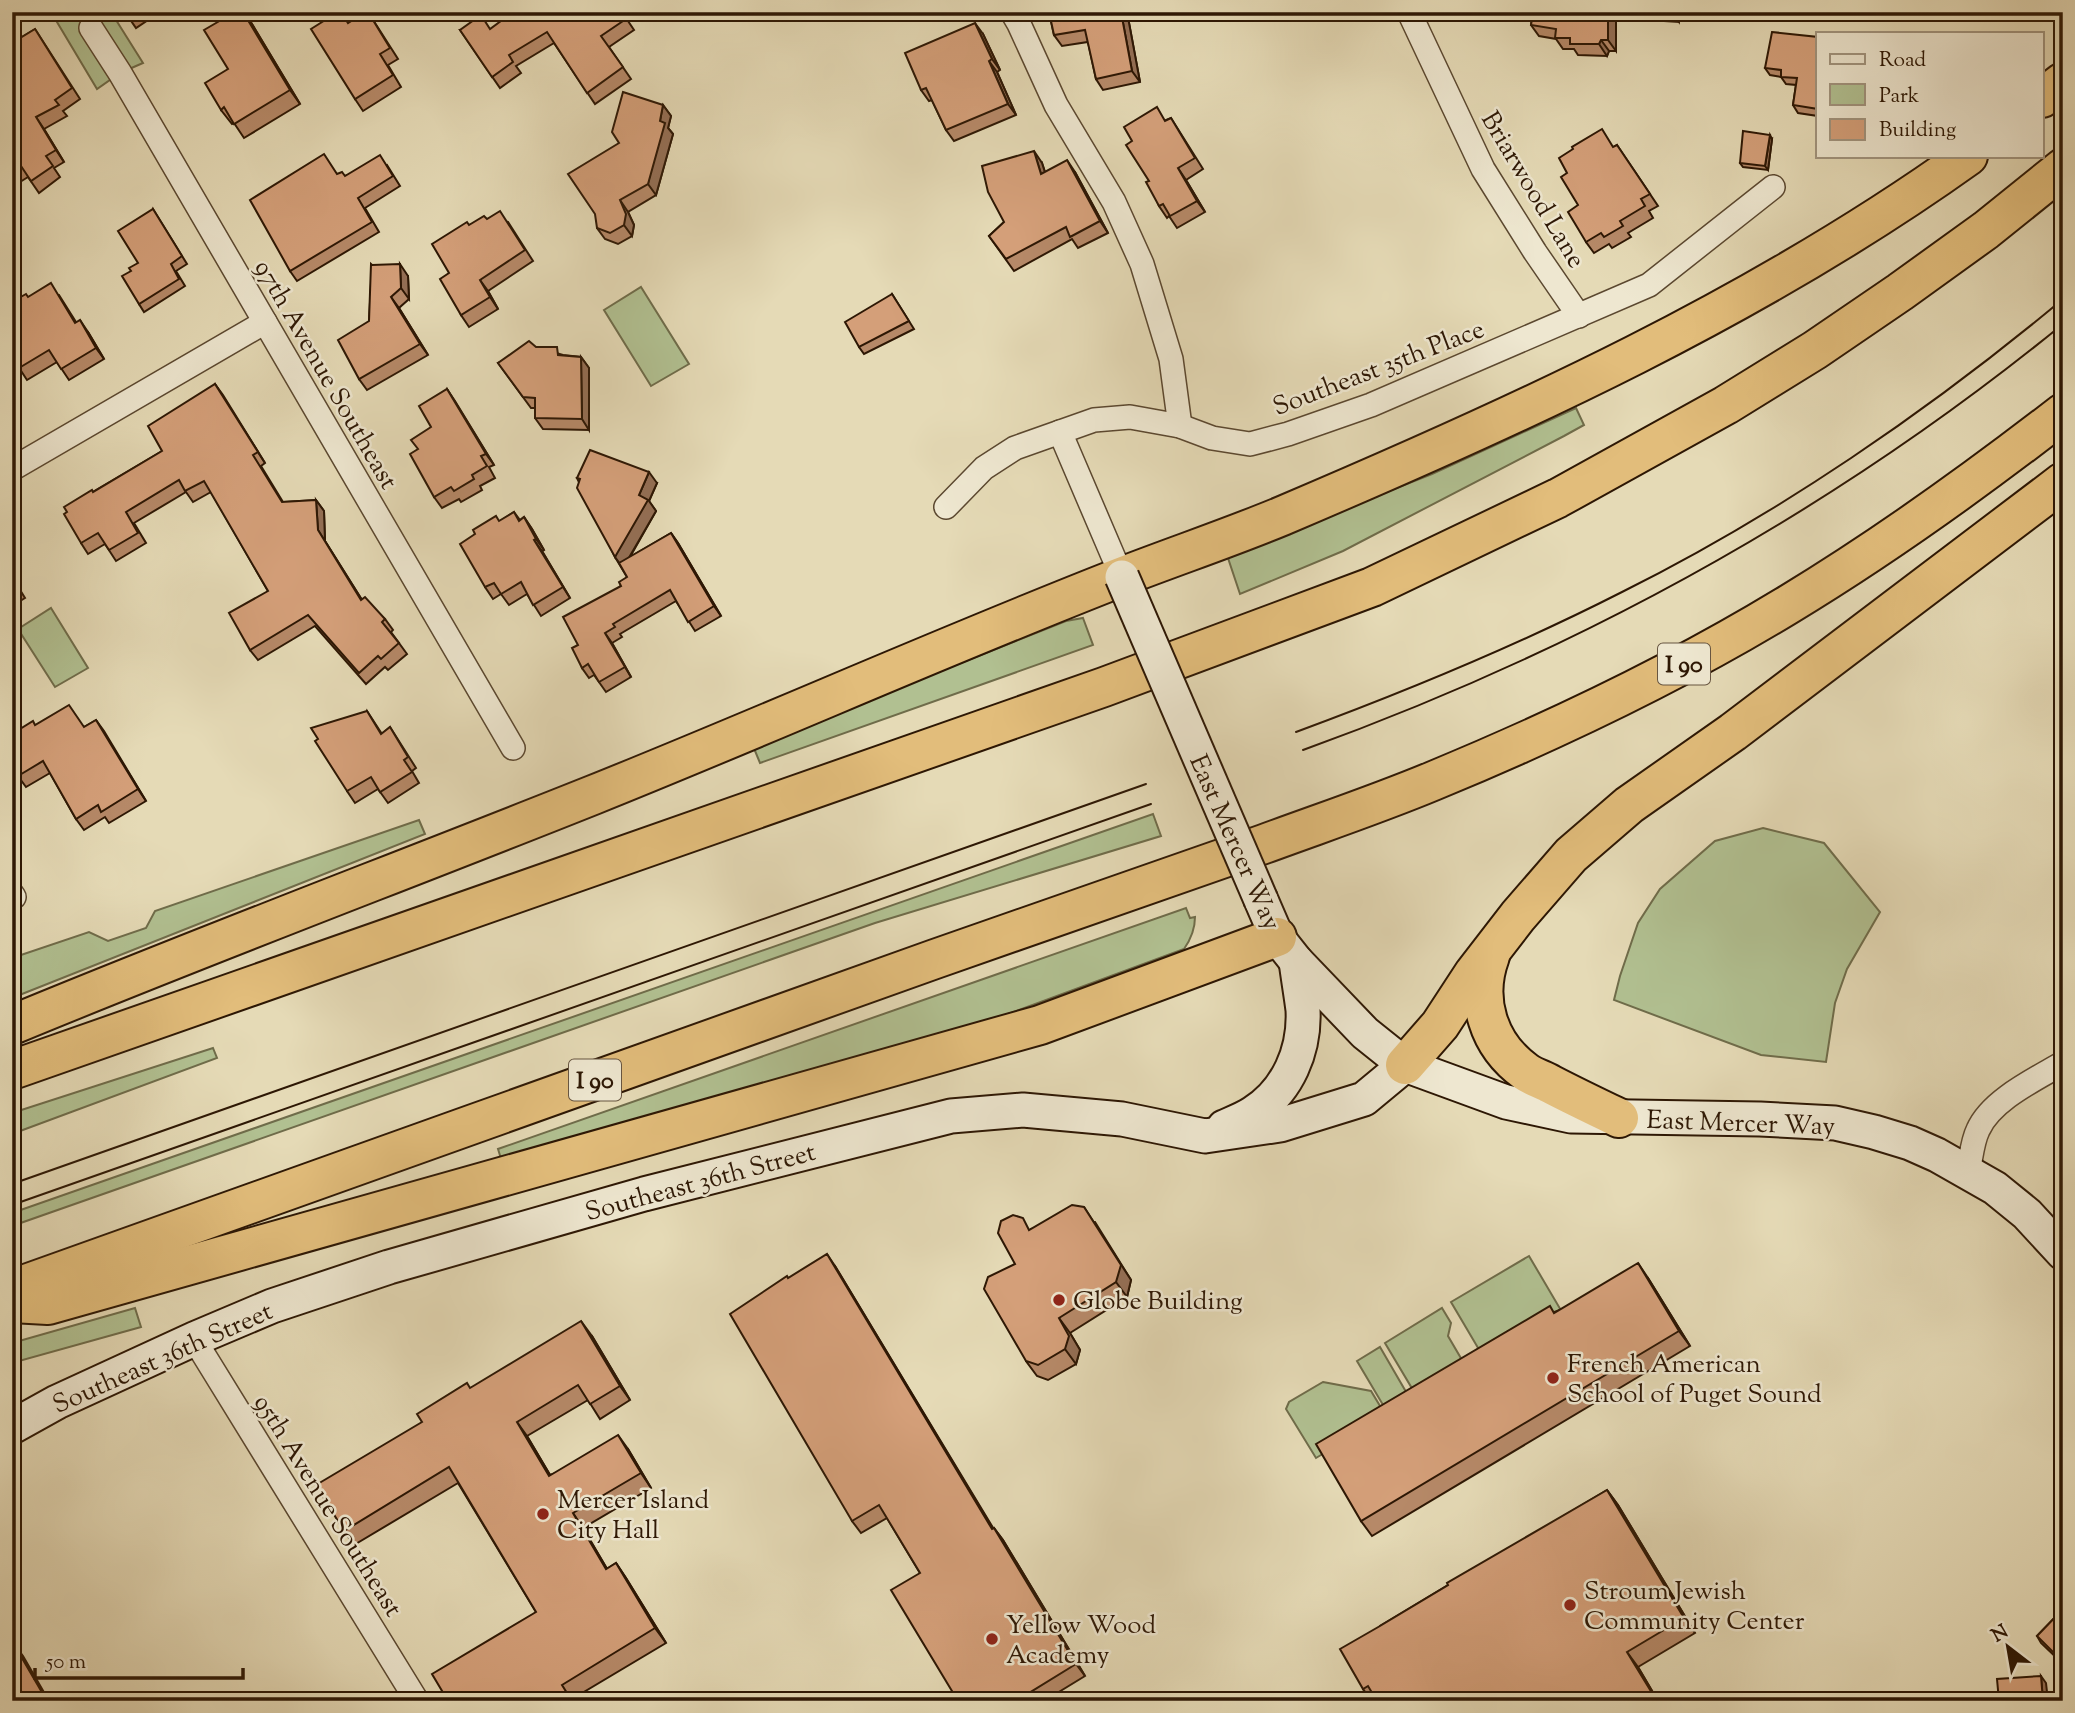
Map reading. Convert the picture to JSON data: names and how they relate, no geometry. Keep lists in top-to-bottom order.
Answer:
{
  "streets": {
    "highway": ["I 90"],
    "street": [
      "Briarwood Lane",
      "Southeast 35th Place",
      "97th Avenue Southeast",
      "East Mercer Way",
      "Southeast 36th Street",
      "95th Avenue Southeast"
    ]
  },
  "crossings": [
    ["Briarwood Lane", "Southeast 35th Place"],
    ["Southeast 35th Place", "East Mercer Way"],
    ["East Mercer Way", "Southeast 36th Street"],
    ["Southeast 36th Street", "95th Avenue Southeast"]
  ],
  "places": [
    "Globe Building",
    "French American School of Puget Sound",
    "Mercer Island City Hall",
    "Stroum Jewish Community Center",
    "Yellow Wood Academy"
  ],
  "legend": ["Road", "Park", "Building"],
  "scale_bar": "50 m",
  "north": "top left"
}
